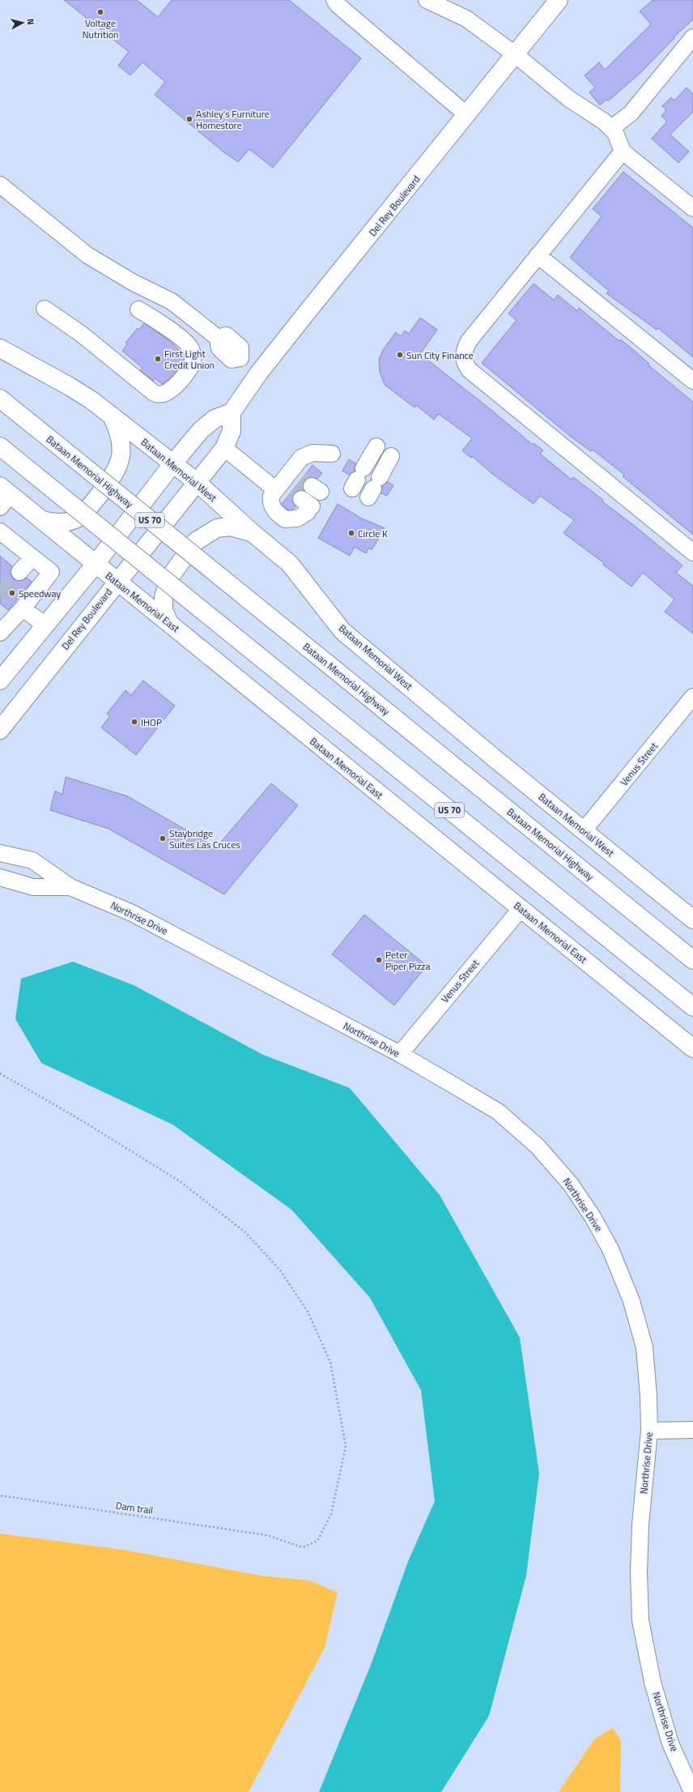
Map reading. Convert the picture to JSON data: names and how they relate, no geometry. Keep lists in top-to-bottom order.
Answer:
{
  "streets": {
    "main road": [
      "Del Rey Boulevard",
      "Bataan Memorial West",
      "Bataan Memorial Highway",
      "US 70",
      "Bataan Memorial East"
    ],
    "street": ["Venus Street", "Northrise Drive"],
    "path": ["Dam trail"]
  },
  "crossings": [
    ["Del Rey Boulevard", "Bataan Memorial West"],
    ["Del Rey Boulevard", "Bataan Memorial East"],
    ["Bataan Memorial West", "Venus Street"],
    ["Bataan Memorial East", "Venus Street"],
    ["Venus Street", "Northrise Drive"]
  ],
  "places": [
    "Voltage Nutrition",
    "Ashley's Furniture Homestore",
    "Sun City Finance",
    "First Light Credit Union",
    "Circle K",
    "Speedway",
    "IHOP",
    "Staybridge Suites Las Cruces",
    "Peter Piper Pizza"
  ],
  "north": "right"
}
